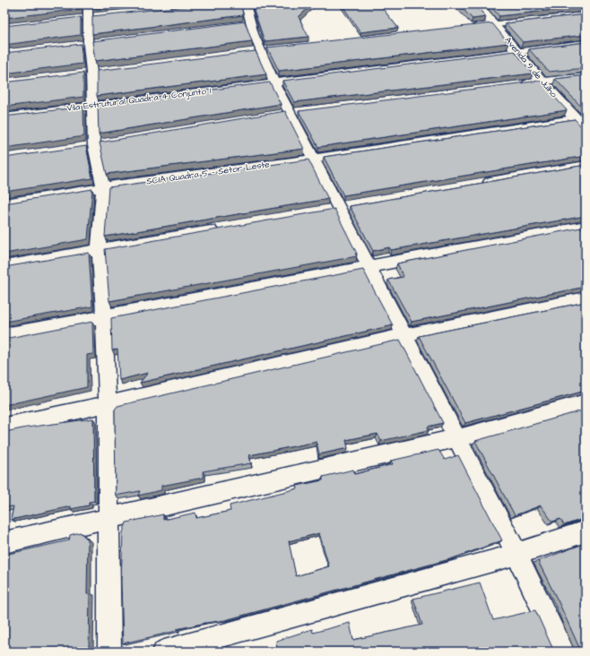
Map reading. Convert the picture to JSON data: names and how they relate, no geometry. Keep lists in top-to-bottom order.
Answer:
{
  "streets": {
    "street": ["Avenida 9 de Julho", "Vila Estrutural Quadra 4 Conjunto 1", "SCIA Quadra 5 - Setor Leste"]
  },
  "crossings": [
    ["Avenida 9 de Julho", "Vila Estrutural Quadra 4 Conjunto 1"],
    ["Avenida 9 de Julho", "SCIA Quadra 5 - Setor Leste"]
  ]
}
